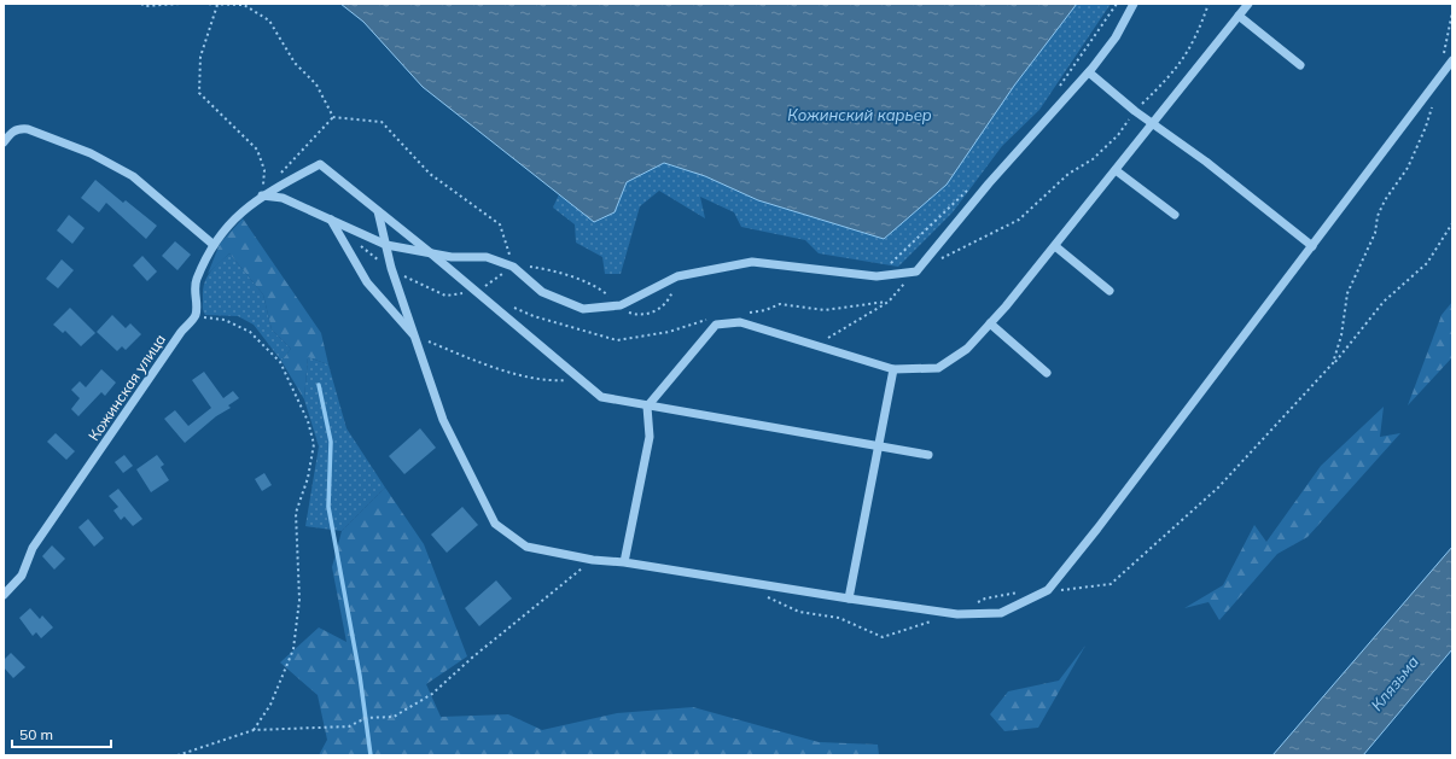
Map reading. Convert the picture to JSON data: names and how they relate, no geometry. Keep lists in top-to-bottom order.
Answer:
{
  "streets": {
    "street": ["Кожинская улица"]
  },
  "water": ["Кожинский карьер", "Клязьма"],
  "scale_bar": "50 m"
}
